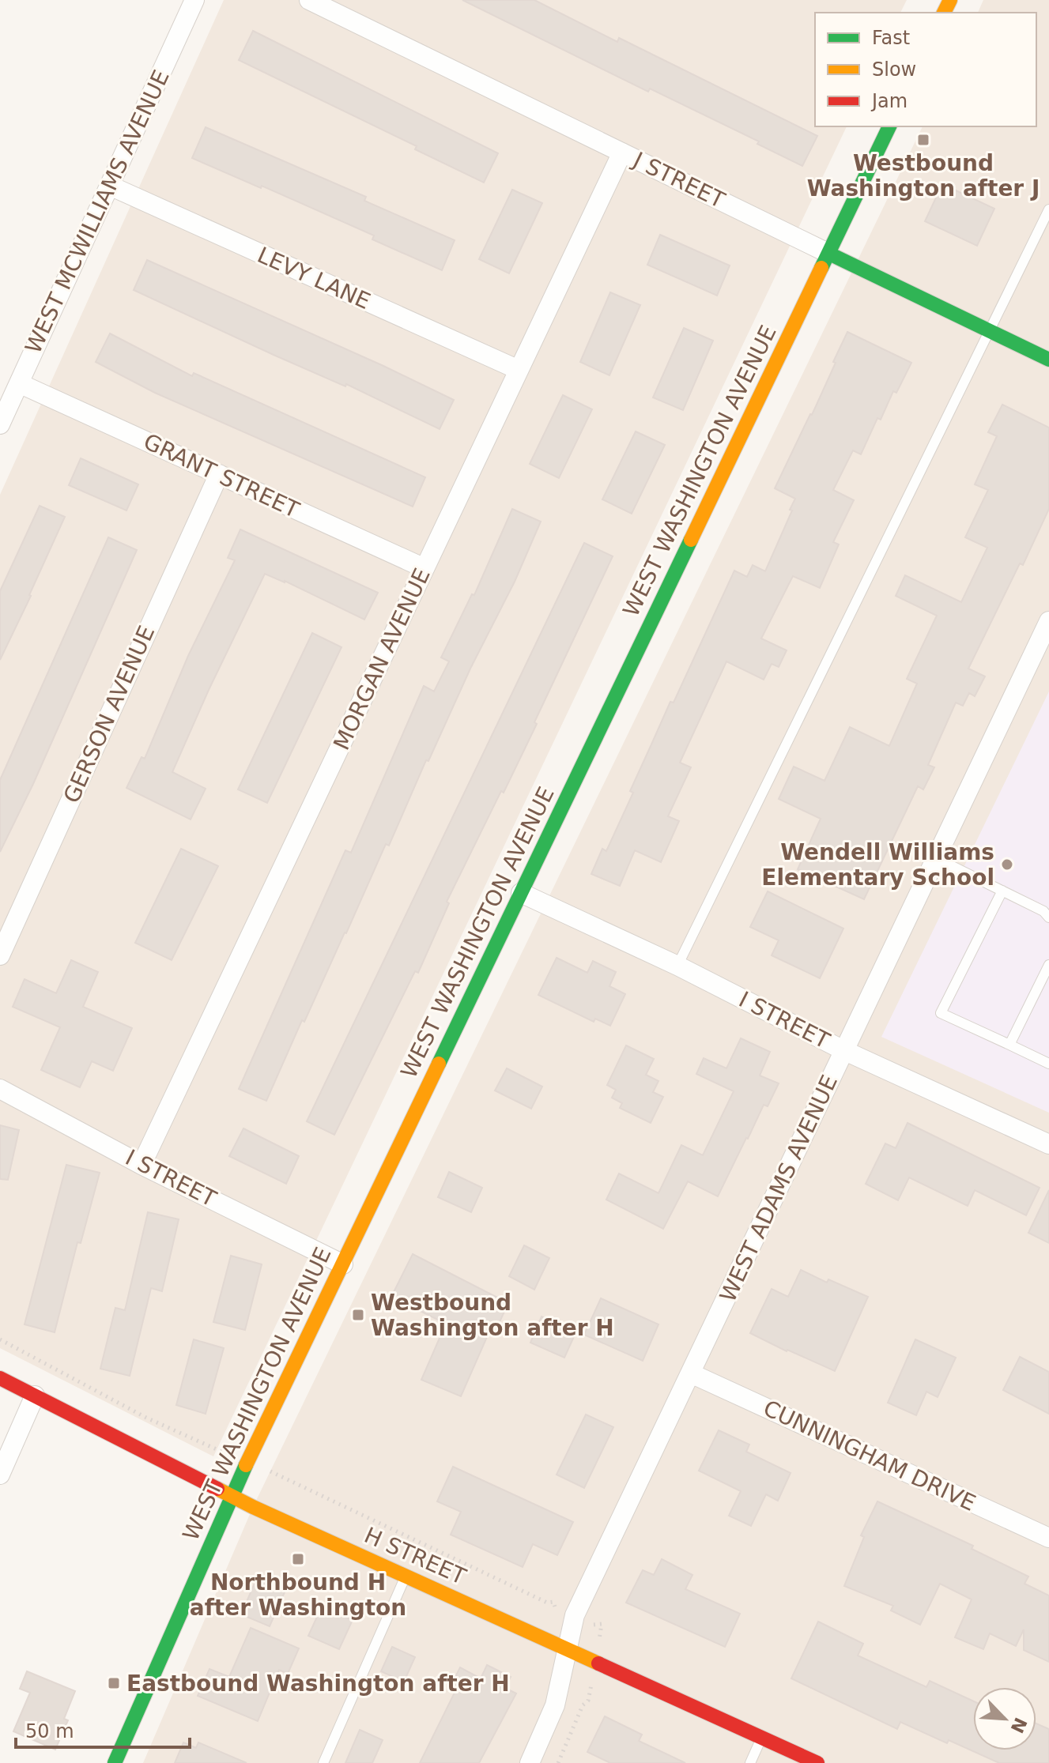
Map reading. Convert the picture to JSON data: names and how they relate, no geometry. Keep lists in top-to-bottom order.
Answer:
{
  "streets": {
    "main road": ["J STREET", "WEST WASHINGTON AVENUE", "H STREET"],
    "street": [
      "WEST MCWILLIAMS AVENUE",
      "LEVY LANE",
      "GRANT STREET",
      "MORGAN AVENUE",
      "GERSON AVENUE",
      "I STREET",
      "WEST ADAMS AVENUE",
      "CUNNINGHAM DRIVE"
    ]
  },
  "crossings": [
    ["J STREET", "WEST WASHINGTON AVENUE"],
    ["J STREET", "MORGAN AVENUE"],
    ["WEST MCWILLIAMS AVENUE", "LEVY LANE"],
    ["WEST MCWILLIAMS AVENUE", "GRANT STREET"],
    ["LEVY LANE", "MORGAN AVENUE"],
    ["WEST WASHINGTON AVENUE", "I STREET"],
    ["WEST WASHINGTON AVENUE", "H STREET"],
    ["GRANT STREET", "MORGAN AVENUE"],
    ["GRANT STREET", "GERSON AVENUE"],
    ["MORGAN AVENUE", "I STREET"],
    ["I STREET", "WEST ADAMS AVENUE"],
    ["WEST ADAMS AVENUE", "CUNNINGHAM DRIVE"],
    ["WEST ADAMS AVENUE", "H STREET"]
  ],
  "places": {
    "transit": [
      "Westbound Washington after J",
      "Westbound Washington after H",
      "Northbound H after Washington",
      "Eastbound Washington after H"
    ],
    "other": ["Wendell Williams Elementary School"]
  },
  "legend": ["Fast", "Slow", "Jam"],
  "scale_bar": "50 m",
  "north": "bottom right"
}
